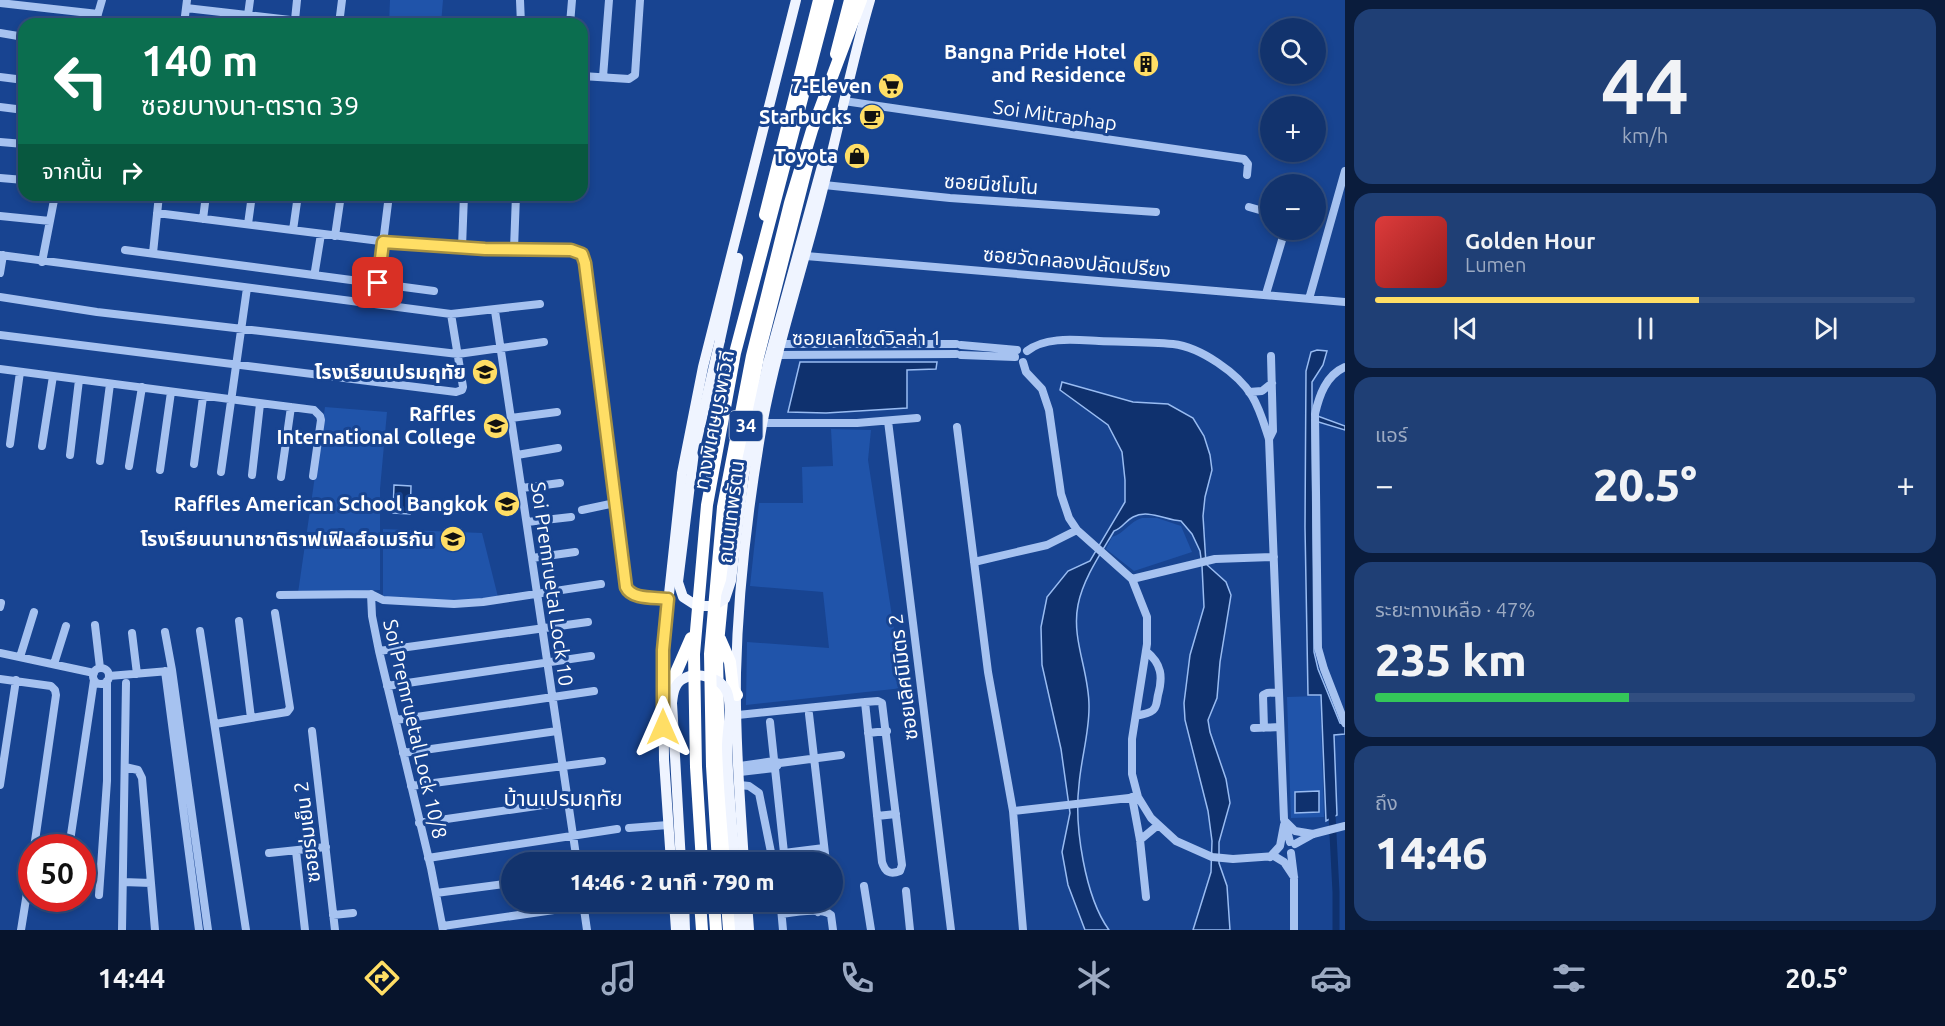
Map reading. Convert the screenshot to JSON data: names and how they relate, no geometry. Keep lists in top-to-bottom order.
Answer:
{
  "streets": {
    "highway": ["ทางพิเศษบูรพาวิถี", "34", "ถนนเทพรัตน"],
    "street": [
      "Soi Mitraphap",
      "ซอยนีชโมโน",
      "ซอยวัดคลองปลัดเปรียง",
      "ซอยเลคไซด์วิลล่า 1",
      "Soi Premruetal Lock 10",
      "ซอยเลิศนิมิตร 2",
      "Soi Premruetal Lock 10/8",
      "ซอยร่มเย็น 2"
    ]
  },
  "crossings": [
    ["Soi Mitraphap", "ถนนเทพรัตน"],
    ["ซอยนีชโมโน", "ถนนเทพรัตน"],
    ["ซอยวัดคลองปลัดเปรียง", "ถนนเทพรัตน"],
    ["ซอยเลคไซด์วิลล่า 1", "ถนนเทพรัตน"],
    ["ทางพิเศษบูรพาวิถี", "ถนนเทพรัตน"],
    ["Soi Premruetal Lock 10", "Soi Premruetal Lock 10/8"]
  ],
  "districts": ["บ้านเปรมฤทัย"],
  "places": {
    "building": ["Bangna Pride Hotel and Residence"],
    "supermarket": ["7-Eleven"],
    "cafe": ["Starbucks"],
    "shop": ["Toyota"],
    "school or university": [
      "โรงเรียนเปรมฤทัย",
      "Raffles International College",
      "Raffles American School Bangkok",
      "โรงเรียนนานาชาติราฟเฟิลส์อเมริกัน"
    ]
  },
  "page": {
    "tile": [
      ["44", "km/h"],
      "แอร์",
      ["ระยะทางเหลือ · 47%", "235 km"],
      ["ถึง", "14:46"]
    ],
    "map_buttons": ["+", "−"],
    "turn": ["140 m", "ซอยบางนา-ตราด 39"],
    "then": "จากนั้น",
    "song": ["Golden Hour", "Lumen"],
    "heat": ["−", "20.5°", "+"],
    "limit": "50",
    "trip": "14:46 · 2 นาที · 790 m",
    "tabs": ["14:44", "20.5°"]
  }
}
